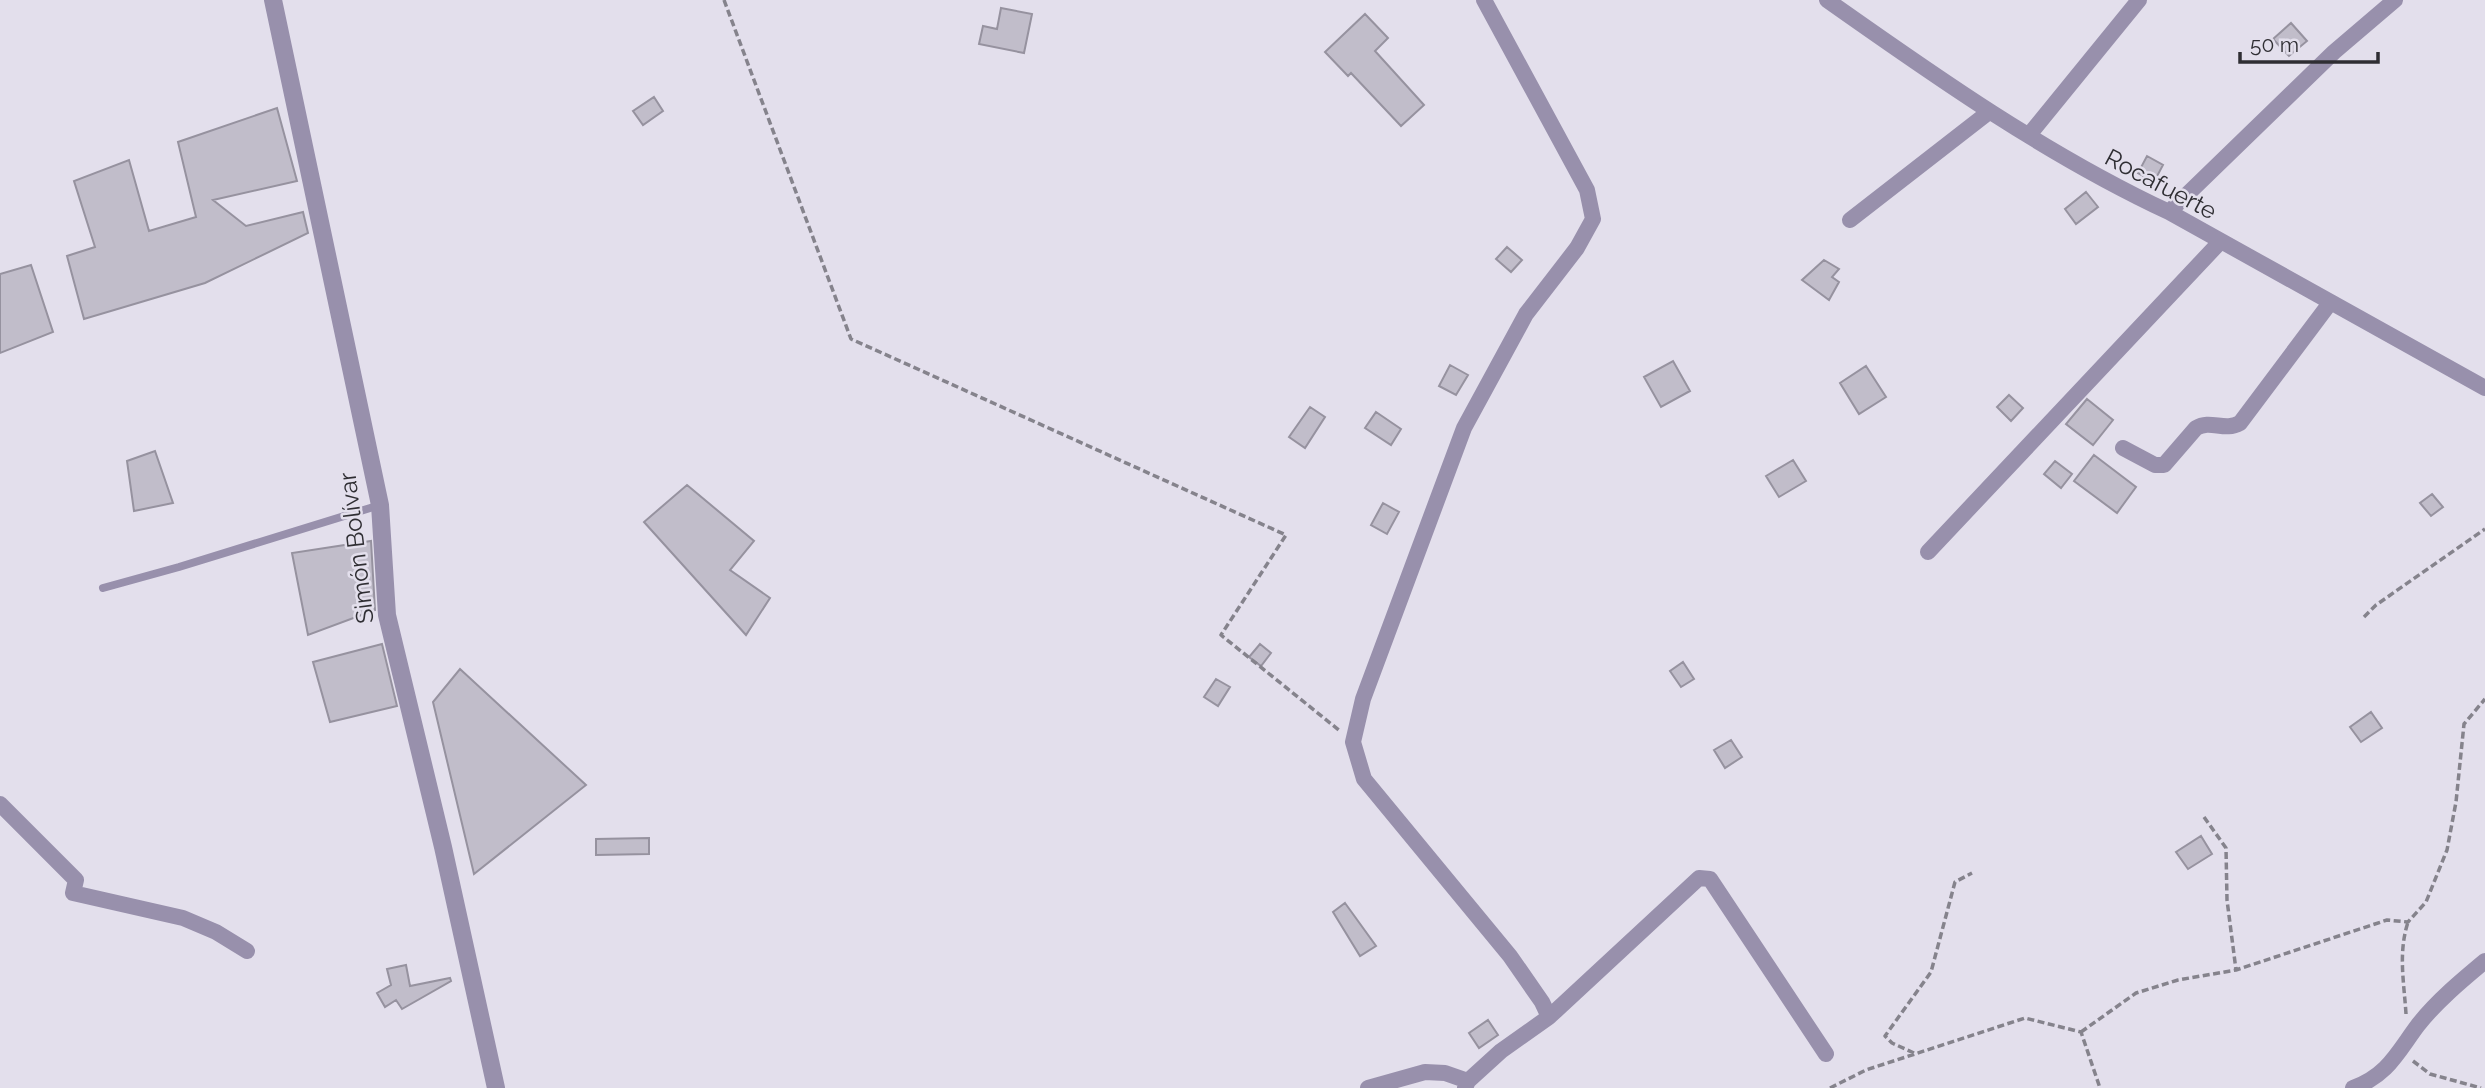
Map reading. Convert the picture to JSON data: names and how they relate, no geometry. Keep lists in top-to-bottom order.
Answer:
{
  "streets": {
    "street": ["Rocafuerte", "Simón Bolívar"]
  },
  "scale_bar": "50 m"
}
